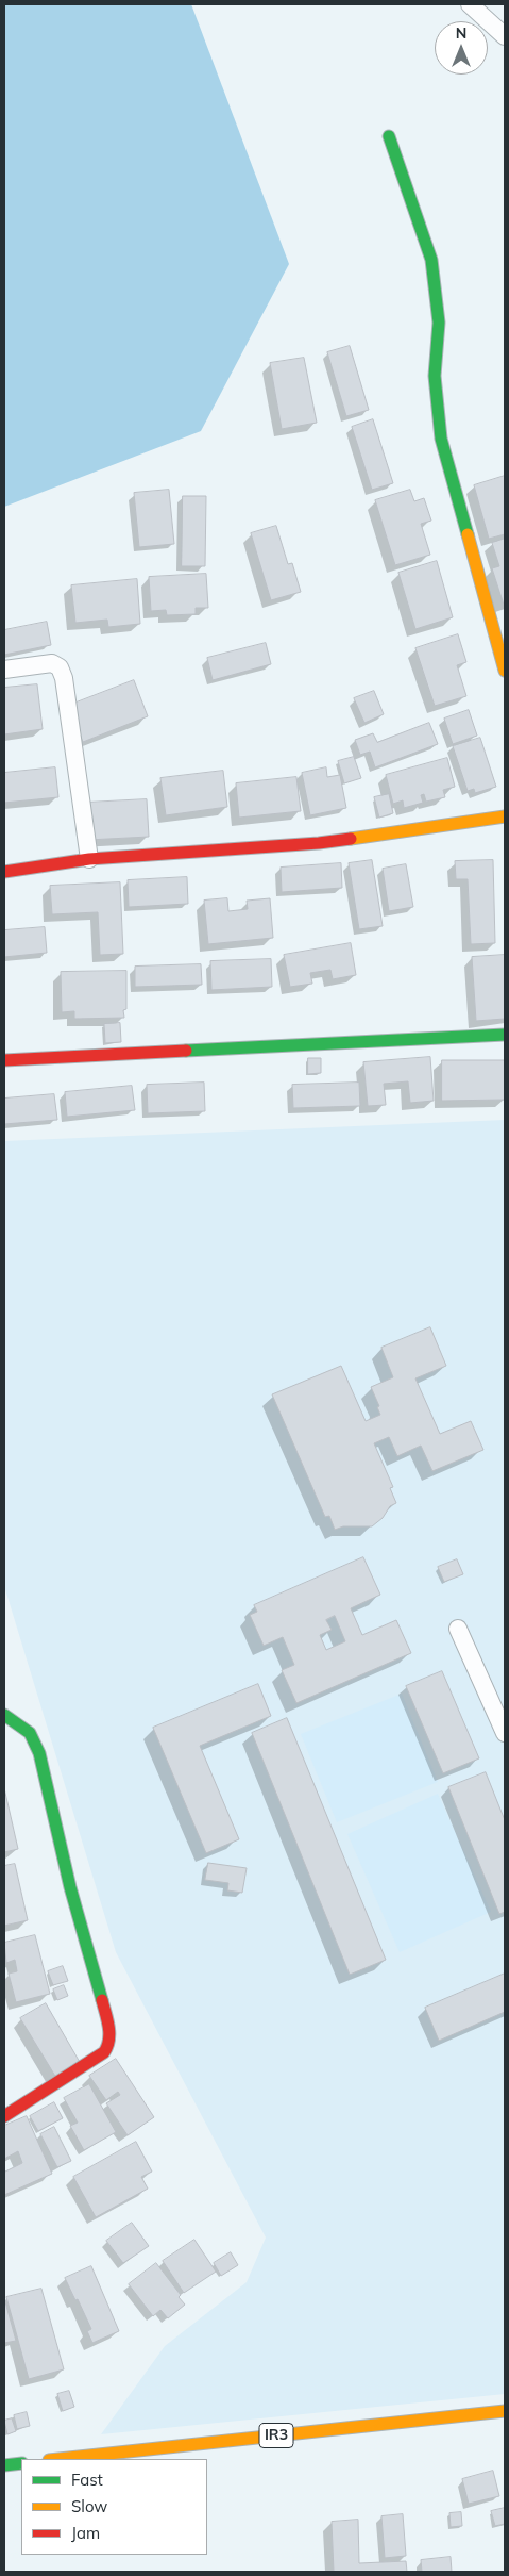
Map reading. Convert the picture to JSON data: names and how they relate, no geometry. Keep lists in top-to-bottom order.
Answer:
{
  "streets": {
    "street": ["IR3"]
  },
  "legend": ["Fast", "Slow", "Jam"],
  "north": "top"
}
